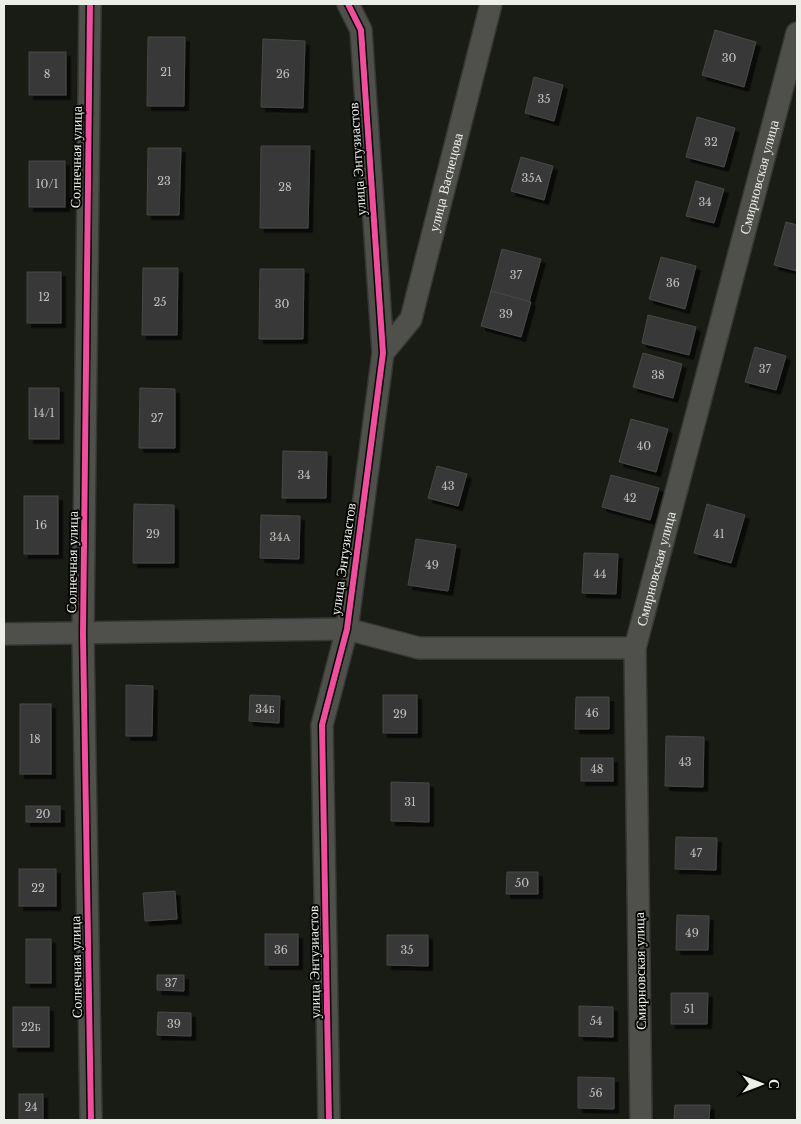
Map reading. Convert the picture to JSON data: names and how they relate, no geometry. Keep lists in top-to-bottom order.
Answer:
{
  "streets": {
    "street": [
      "Солнечная улица",
      "улица Энтузиастов",
      "Смирновская улица",
      "улица Васнецова"
    ]
  },
  "crossings": [
    ["улица Энтузиастов", "улица Васнецова"]
  ],
  "house_numbers": [
    "30",
    "21",
    "8",
    "26",
    "35",
    "32",
    "35А",
    "23",
    "10/1",
    "28",
    "34",
    "37",
    "36",
    "12",
    "25",
    "30",
    "39",
    "37",
    "38",
    "14/1",
    "27",
    "40",
    "34",
    "43",
    "42",
    "16",
    "29",
    "41",
    "34А",
    "49",
    "44",
    "34Б",
    "46",
    "29",
    "18",
    "43",
    "48",
    "31",
    "20",
    "47",
    "50",
    "22",
    "49",
    "36",
    "35",
    "37",
    "51",
    "54",
    "39",
    "22Б",
    "56",
    "24"
  ],
  "north": "right"
}
